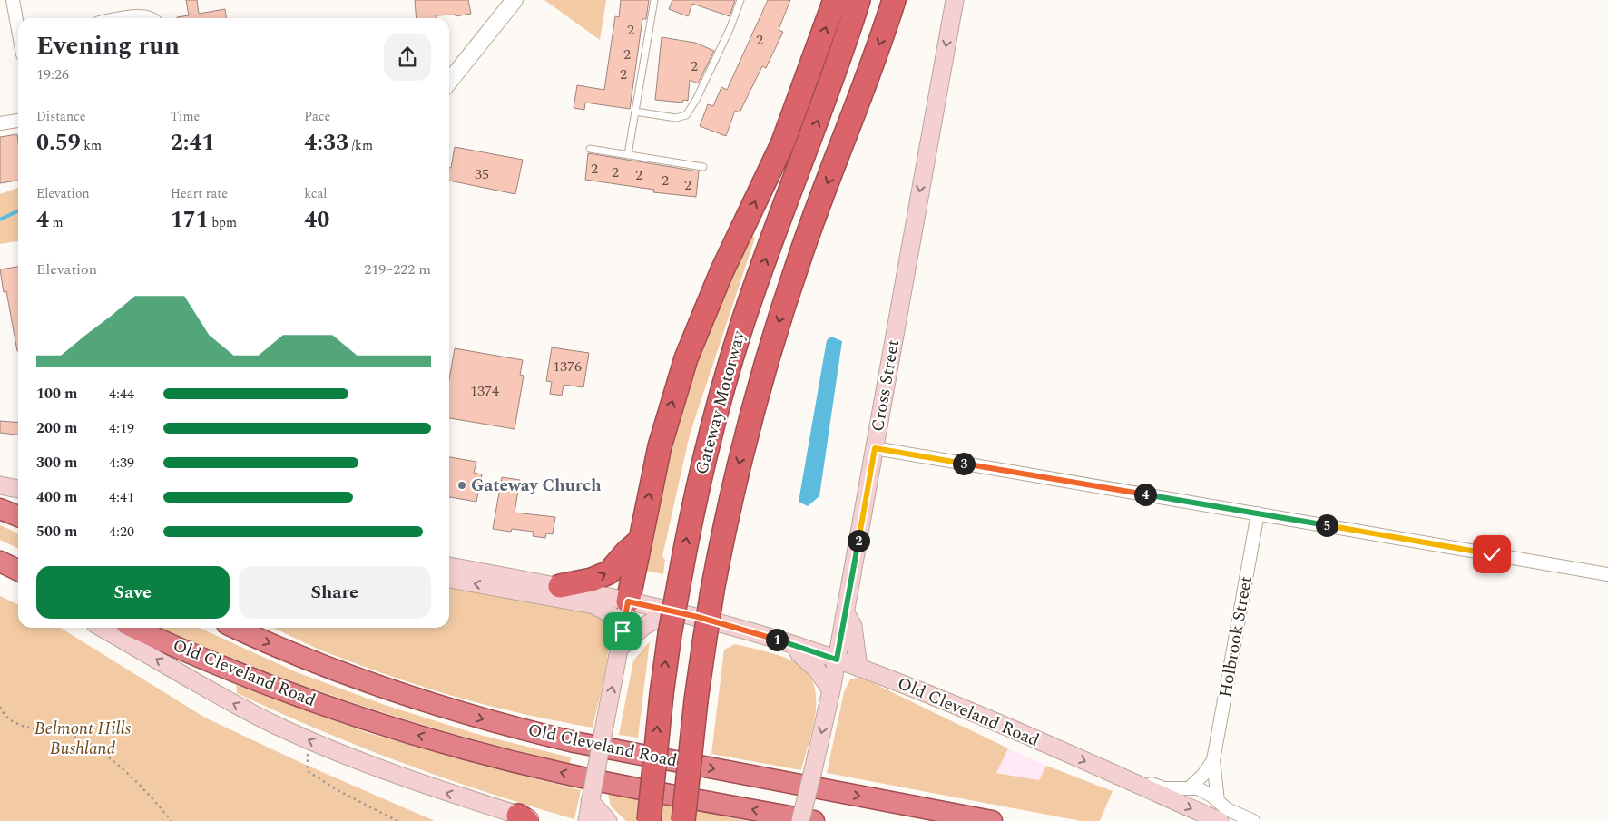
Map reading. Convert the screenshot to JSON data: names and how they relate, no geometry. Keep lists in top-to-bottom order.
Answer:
{
  "streets": {
    "highway": ["Gateway Motorway", "Old Cleveland Road"],
    "main road": ["Cross Street"],
    "street": ["Holbrook Street"]
  },
  "crossings": [
    ["Cross Street", "Old Cleveland Road"],
    ["Holbrook Street", "Old Cleveland Road"]
  ],
  "one_way": ["Cross Street"],
  "parks": ["Belmont Hills Bushland"],
  "places": ["Gateway Church"],
  "house_numbers": [
    "2",
    "2",
    "2",
    "2",
    "2",
    "2",
    "2",
    "35",
    "2",
    "2",
    "2",
    "1376",
    "1374"
  ],
  "page": {
    "heading": ["Evening run", "19:26"],
    "stats": [
      ["Distance", "0.59 km"],
      ["Time", "2:41"],
      ["Pace", "4:33 /km"],
      ["Elevation", "4 m"],
      ["Heart rate", "171 bpm"],
      ["kcal", "40"]
    ],
    "chart": ["Elevation", "219–222 m"],
    "list": [
      {
        "name": "100 m",
        "note": "4:44"
      },
      {
        "name": "200 m",
        "note": "4:19"
      },
      {
        "name": "300 m",
        "note": "4:39"
      },
      {
        "name": "400 m",
        "note": "4:41"
      },
      {
        "name": "500 m",
        "note": "4:20"
      }
    ],
    "pins": [
      "3",
      "4",
      "5",
      "2",
      "1"
    ],
    "buttons": ["Save", "Share"]
  }
}
